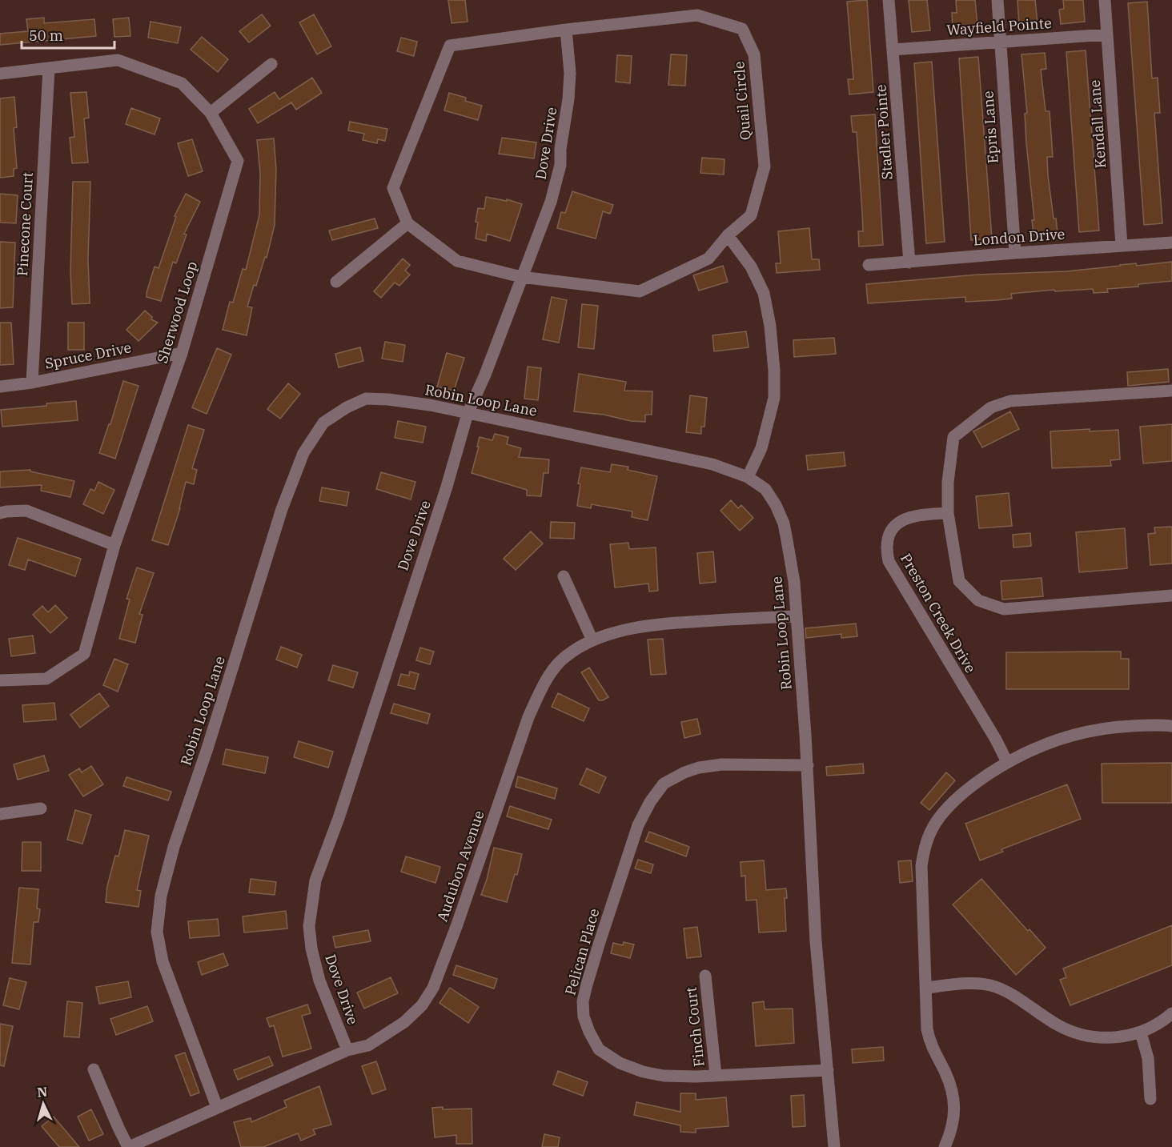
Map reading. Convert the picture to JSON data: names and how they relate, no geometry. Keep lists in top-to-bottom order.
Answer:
{
  "streets": {
    "street": [
      "Wayfield Pointe",
      "Quail Circle",
      "Kendall Lane",
      "Epris Lane",
      "Stadler Pointe",
      "Dove Drive",
      "Pinecone Court",
      "London Drive",
      "Sherwood Loop",
      "Spruce Drive",
      "Robin Loop Lane",
      "Preston Creek Drive",
      "Audubon Avenue",
      "Pelican Place",
      "Finch Court"
    ]
  },
  "crossings": [
    ["Wayfield Pointe", "Kendall Lane"],
    ["Wayfield Pointe", "Epris Lane"],
    ["Wayfield Pointe", "Stadler Pointe"],
    ["Quail Circle", "Dove Drive"],
    ["Kendall Lane", "London Drive"],
    ["Epris Lane", "London Drive"],
    ["Stadler Pointe", "London Drive"],
    ["Dove Drive", "Robin Loop Lane"],
    ["Dove Drive", "Audubon Avenue"],
    ["Pinecone Court", "Sherwood Loop"],
    ["Pinecone Court", "Spruce Drive"],
    ["Sherwood Loop", "Spruce Drive"],
    ["Robin Loop Lane", "Audubon Avenue"],
    ["Robin Loop Lane", "Pelican Place"],
    ["Pelican Place", "Finch Court"]
  ],
  "scale_bar": "50 m",
  "north": "top"
}
